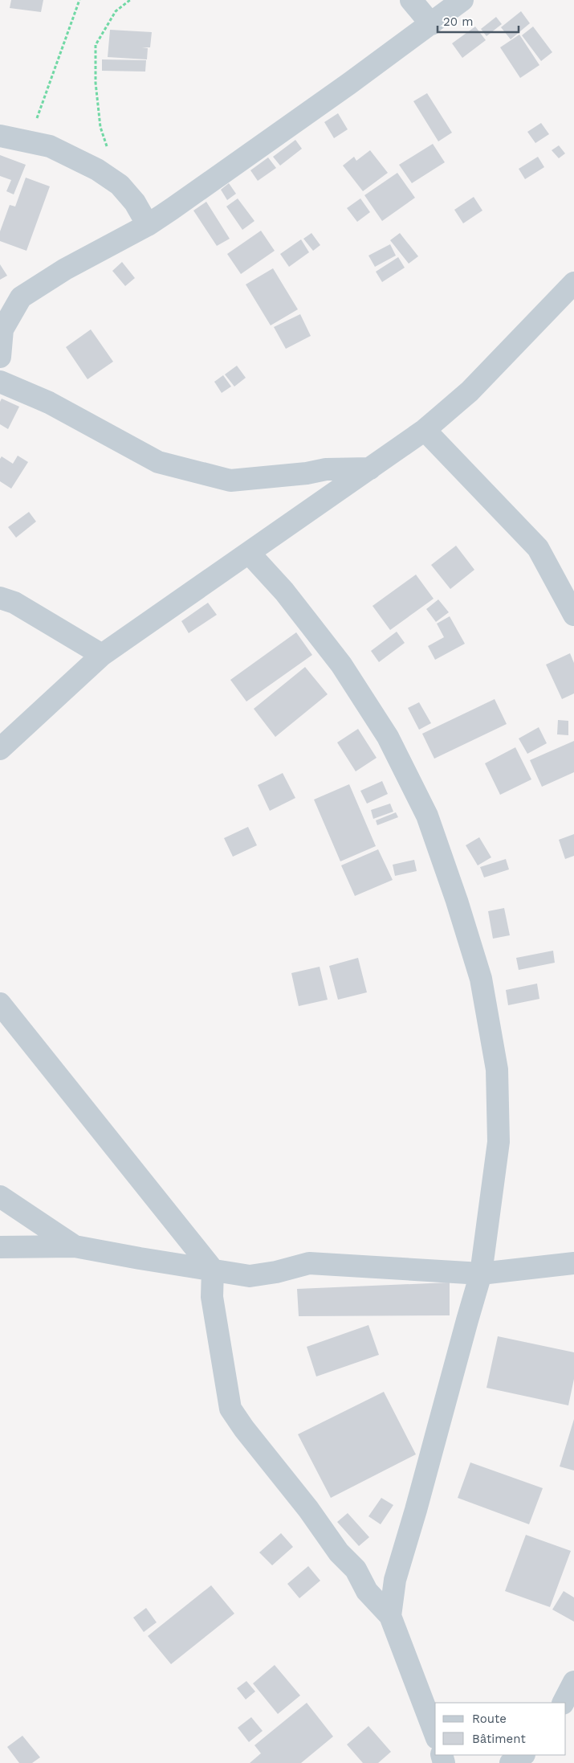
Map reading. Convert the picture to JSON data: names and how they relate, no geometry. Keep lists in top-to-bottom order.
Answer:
{
  "legend": ["Route", "Bâtiment"],
  "scale_bar": "20 m"
}
